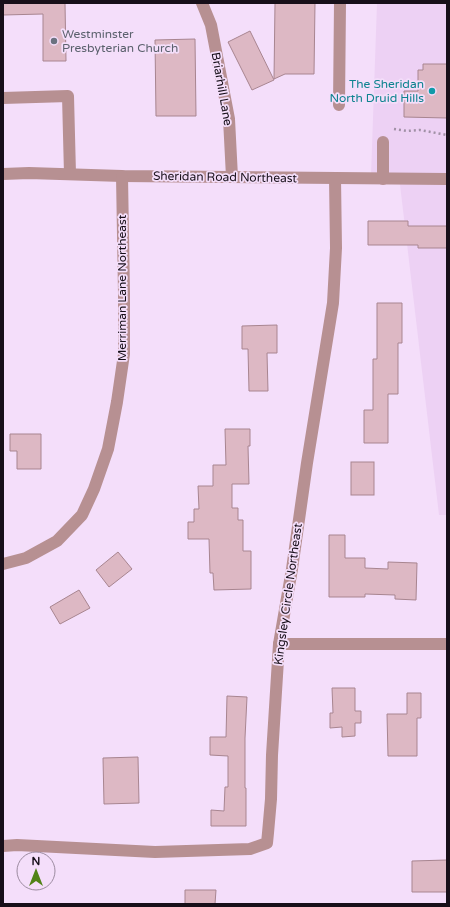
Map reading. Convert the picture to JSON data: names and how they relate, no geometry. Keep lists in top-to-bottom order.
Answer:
{
  "streets": {
    "street": [
      "Briarhill Lane",
      "Sheridan Road Northeast",
      "Merriman Lane Northeast",
      "Kingsley Circle Northeast"
    ]
  },
  "crossings": [
    ["Briarhill Lane", "Sheridan Road Northeast"],
    ["Sheridan Road Northeast", "Merriman Lane Northeast"],
    ["Sheridan Road Northeast", "Kingsley Circle Northeast"]
  ],
  "places": ["Westminster Presbyterian Church", "The Sheridan North Druid Hills"],
  "north": "top"
}
